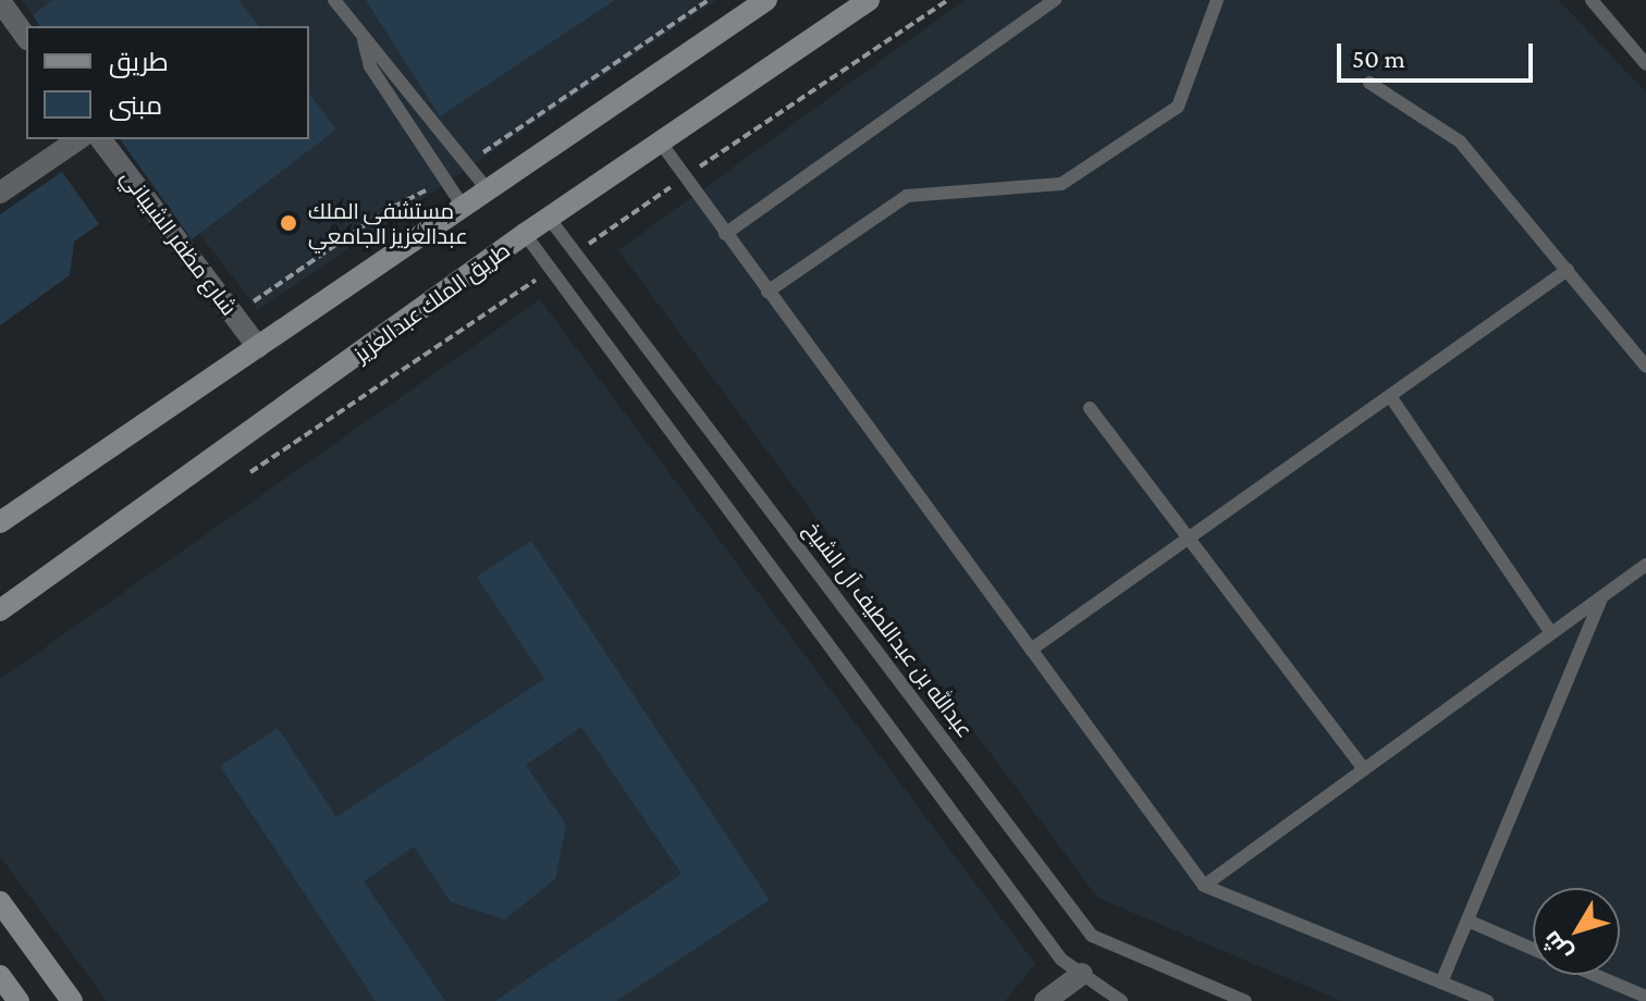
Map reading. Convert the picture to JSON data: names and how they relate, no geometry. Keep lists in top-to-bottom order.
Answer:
{
  "streets": {
    "main road": ["طريق الملك عبدالعزيز"],
    "street": ["شارع مظفر الشيباني"],
    "lane": ["عبدالله بن عبداللطيف آل الشيخ"]
  },
  "crossings": [
    ["طريق الملك عبدالعزيز", "عبدالله بن عبداللطيف آل الشيخ"]
  ],
  "places": ["مستشفى الملك عبدالعزيز الجامعي"],
  "legend": ["طريق", "مبنى"],
  "scale_bar": "50 m",
  "north": "bottom left"
}
